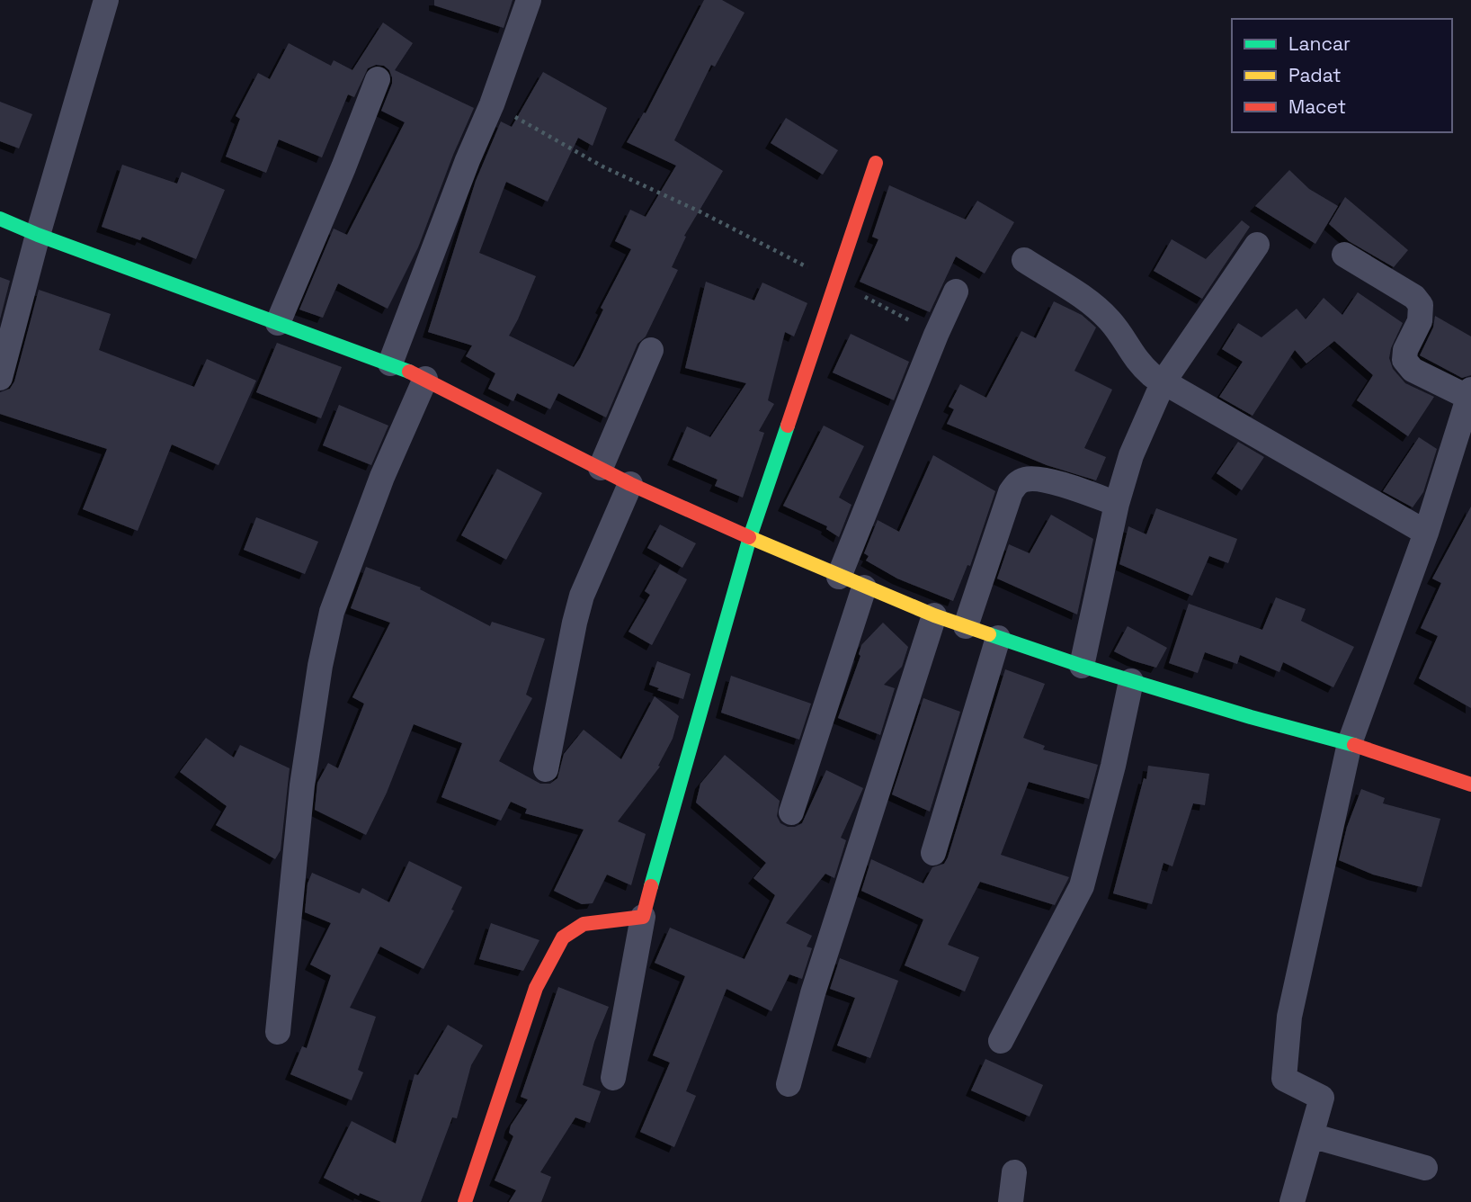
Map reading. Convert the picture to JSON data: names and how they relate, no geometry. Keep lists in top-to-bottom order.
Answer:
{
  "legend": ["Lancar", "Padat", "Macet"]
}
